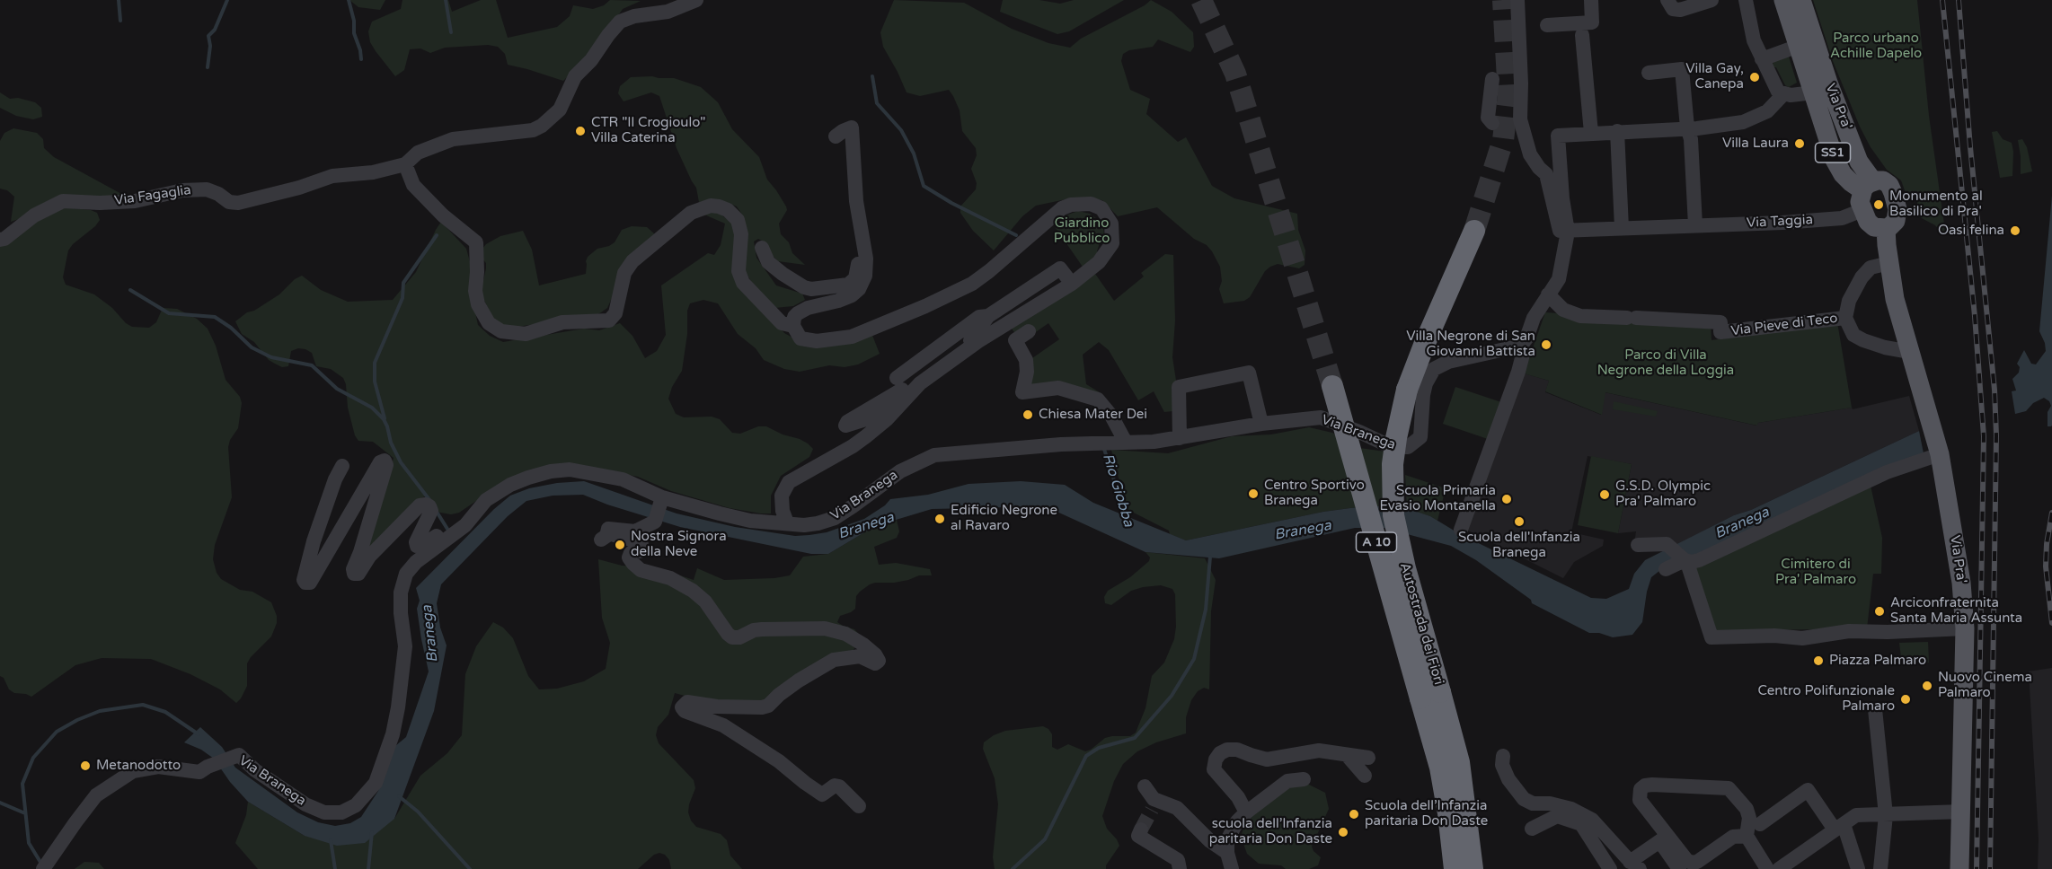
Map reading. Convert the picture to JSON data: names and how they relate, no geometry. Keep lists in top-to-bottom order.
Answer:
{
  "streets": {
    "highway": ["A 10", "Autostrada dei Fiori"],
    "main road": ["Via Pra'", "SS1"],
    "street": [
      "Via Fagaglia",
      "Via Taggia",
      "Via Pieve di Teco",
      "Via Branega"
    ]
  },
  "crossings": [
    ["Via Pra'", "Via Taggia"]
  ],
  "water": ["Rio Giobba", "Branega"],
  "parks": [
    "Parco urbano Achille Dapelo",
    "Giardino Pubblico",
    "Parco di Villa Negrone della Loggia",
    "Cimitero di Pra' Palmaro"
  ],
  "places": [
    "Villa Gay, Canepa",
    "CTR \"Il Crogioulo\" Villa Caterina",
    "Villa Laura",
    "Monumento al Basilico di Pra'",
    "Oasi felina",
    "Villa Negrone di San Giovanni Battista",
    "Chiesa Mater Dei",
    "Centro Sportivo Branega",
    "G.S.D. Olympic Pra' Palmaro",
    "Scuola Primaria Evasio Montanella",
    "Edificio Negrone al Ravaro",
    "Scuola dell'Infanzia Branega",
    "Nostra Signora della Neve",
    "Arciconfraternita Santa Maria Assunta",
    "Piazza Palmaro",
    "Nuovo Cinema Palmaro",
    "Centro Polifunzionale Palmaro",
    "Metanodotto",
    "Scuola dell’Infanzia paritaria Don Daste",
    "scuola dell’Infanzia paritaria Don Daste"
  ]
}
